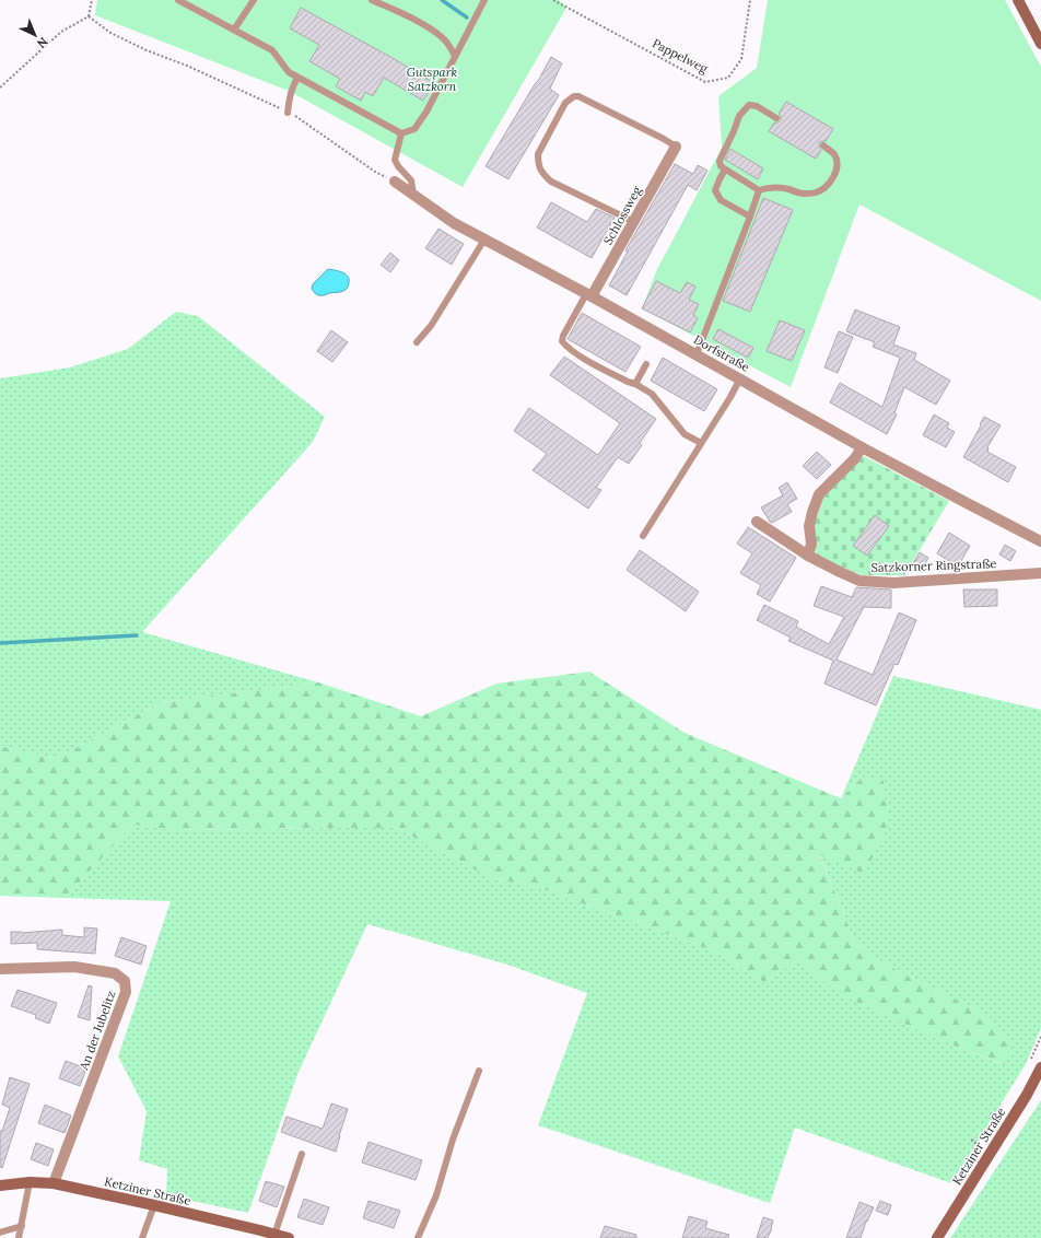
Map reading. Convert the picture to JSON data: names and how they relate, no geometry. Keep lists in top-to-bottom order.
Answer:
{
  "streets": {
    "street": [
      "Schlossweg",
      "Dorfstraße",
      "Satzkorner Ringstraße",
      "An der Jubelitz",
      "Ketziner Straße"
    ],
    "path": ["Pappelweg"]
  },
  "crossings": [
    ["Schlossweg", "Dorfstraße"],
    ["An der Jubelitz", "Ketziner Straße"]
  ],
  "parks": ["Gutspark Satzkorn"],
  "north": "bottom right"
}
